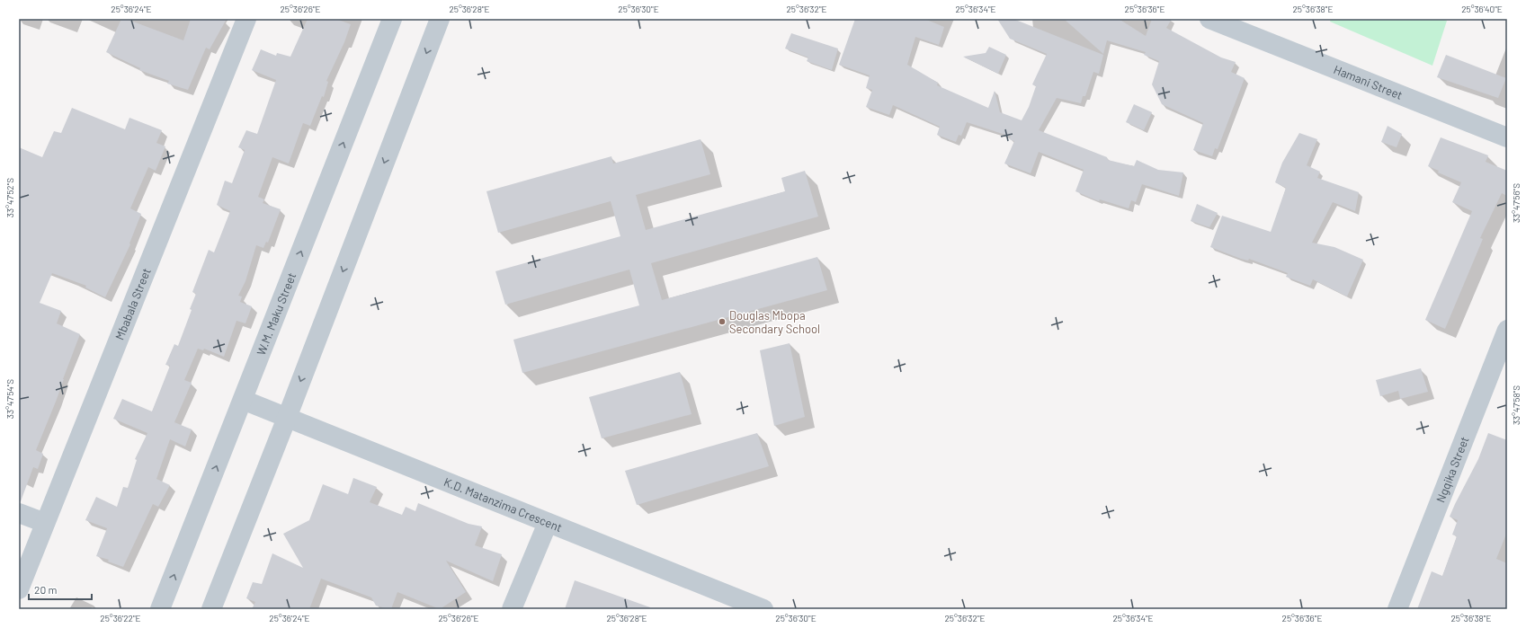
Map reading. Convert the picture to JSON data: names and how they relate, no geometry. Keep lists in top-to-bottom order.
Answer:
{
  "streets": {
    "street": [
      "Hamani Street",
      "Mbabala Street",
      "W.M. Maku Street",
      "Ngqika Street",
      "K.D. Matanzima Crescent"
    ]
  },
  "crossings": [
    ["W.M. Maku Street", "K.D. Matanzima Crescent"]
  ],
  "places": ["Douglas Mbopa Secondary School"],
  "scale_bar": "20 m",
  "coordinates": [
    "25°36'24\"E",
    "25°36'26\"E",
    "25°36'28\"E",
    "25°36'30\"E",
    "25°36'32\"E",
    "25°36'34\"E",
    "25°36'36\"E",
    "25°36'38\"E",
    "25°36'40\"E",
    "33°47'52\"S",
    "33°47'56\"S",
    "33°47'54\"S",
    "33°47'58\"S",
    "25°36'22\"E"
  ]
}
